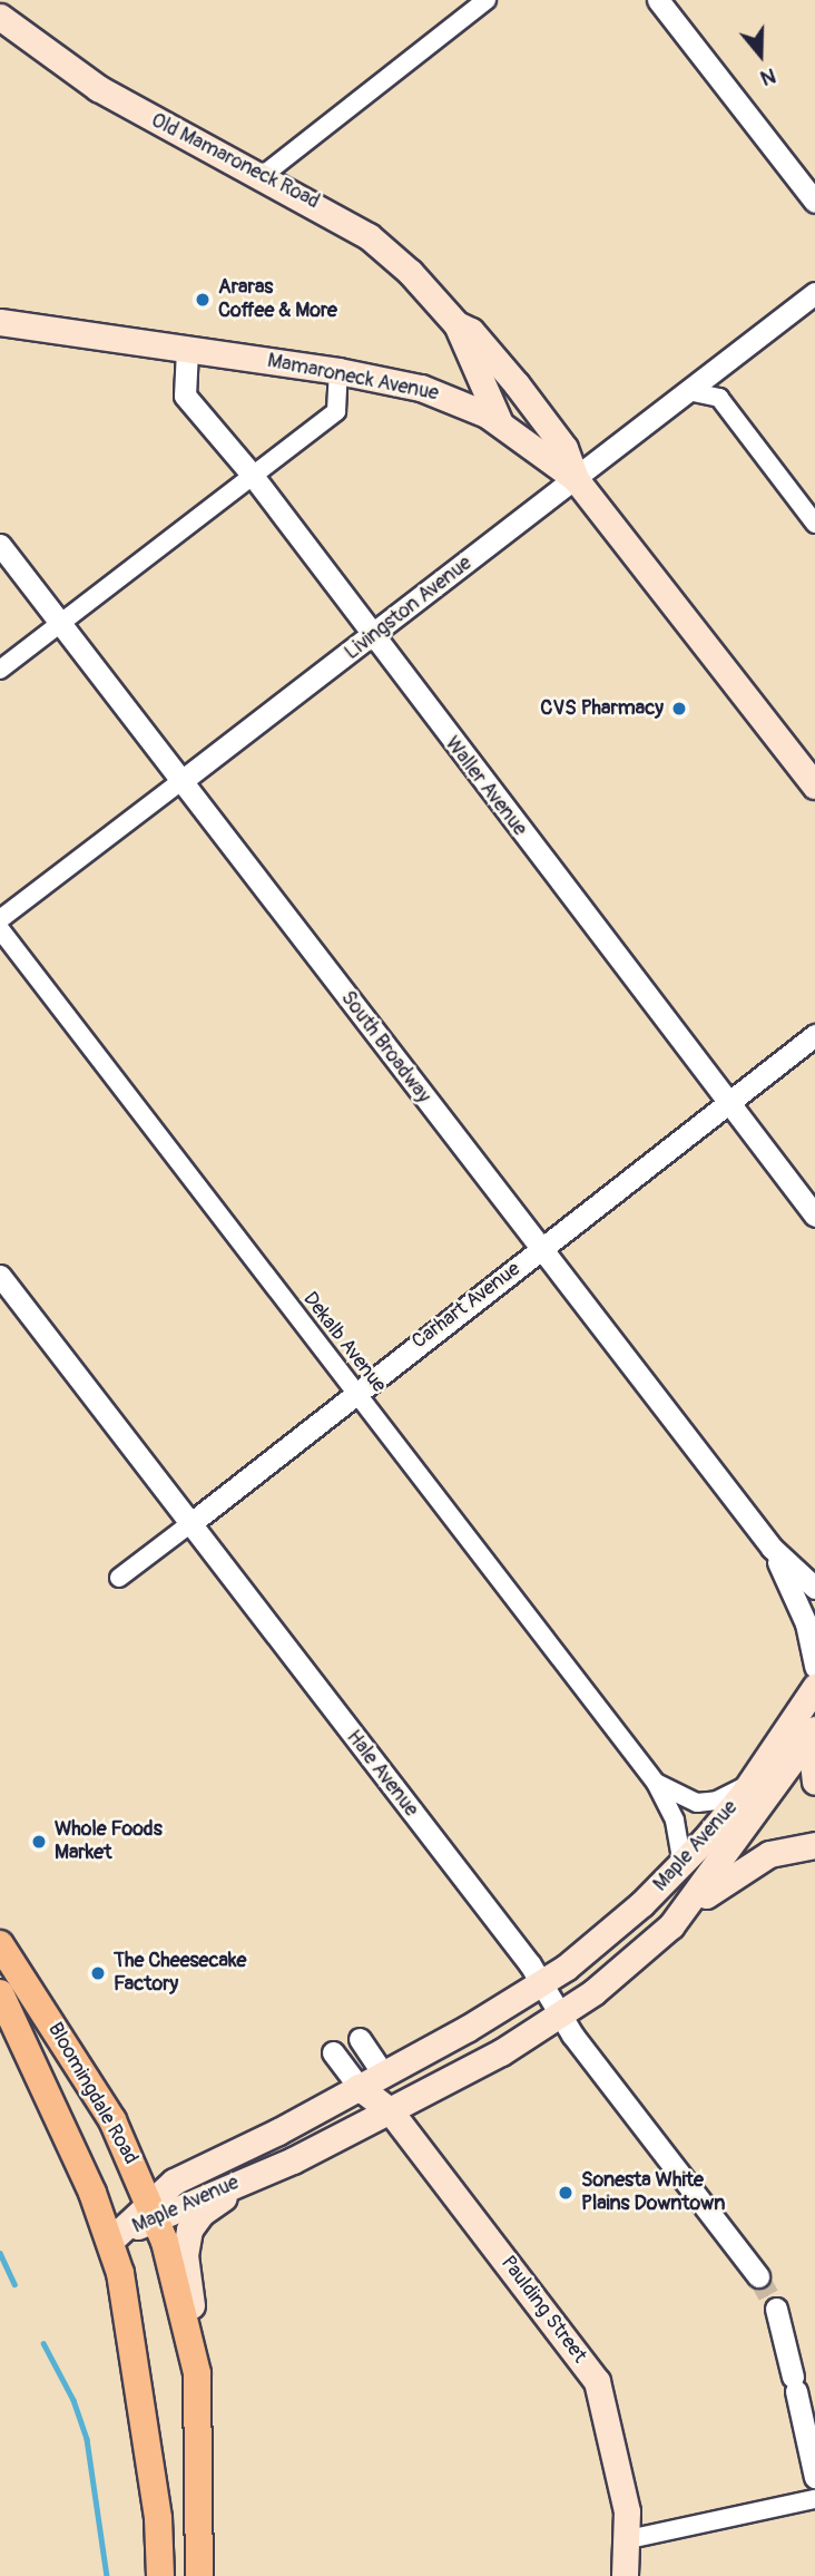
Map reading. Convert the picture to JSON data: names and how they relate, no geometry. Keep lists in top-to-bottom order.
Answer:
{
  "streets": {
    "main road": [
      "Old Mamaroneck Road",
      "Mamaroneck Avenue",
      "Maple Avenue",
      "Bloomingdale Road",
      "Paulding Street"
    ],
    "street": [
      "Livingston Avenue",
      "Waller Avenue",
      "South Broadway",
      "Carhart Avenue",
      "Dekalb Avenue",
      "Hale Avenue"
    ]
  },
  "crossings": [
    ["Old Mamaroneck Road", "Mamaroneck Avenue"],
    ["Old Mamaroneck Road", "Livingston Avenue"],
    ["Mamaroneck Avenue", "Livingston Avenue"],
    ["Mamaroneck Avenue", "Waller Avenue"],
    ["Livingston Avenue", "Waller Avenue"],
    ["Livingston Avenue", "South Broadway"],
    ["Waller Avenue", "Carhart Avenue"],
    ["South Broadway", "Carhart Avenue"],
    ["Carhart Avenue", "Dekalb Avenue"],
    ["Carhart Avenue", "Hale Avenue"],
    ["Dekalb Avenue", "Maple Avenue"],
    ["Hale Avenue", "Maple Avenue"],
    ["Maple Avenue", "Bloomingdale Road"],
    ["Maple Avenue", "Paulding Street"]
  ],
  "places": [
    "Araras Coffee & More",
    "CVS Pharmacy",
    "Whole Foods Market",
    "The Cheesecake Factory",
    "Sonesta White Plains Downtown"
  ],
  "north": "bottom"
}
